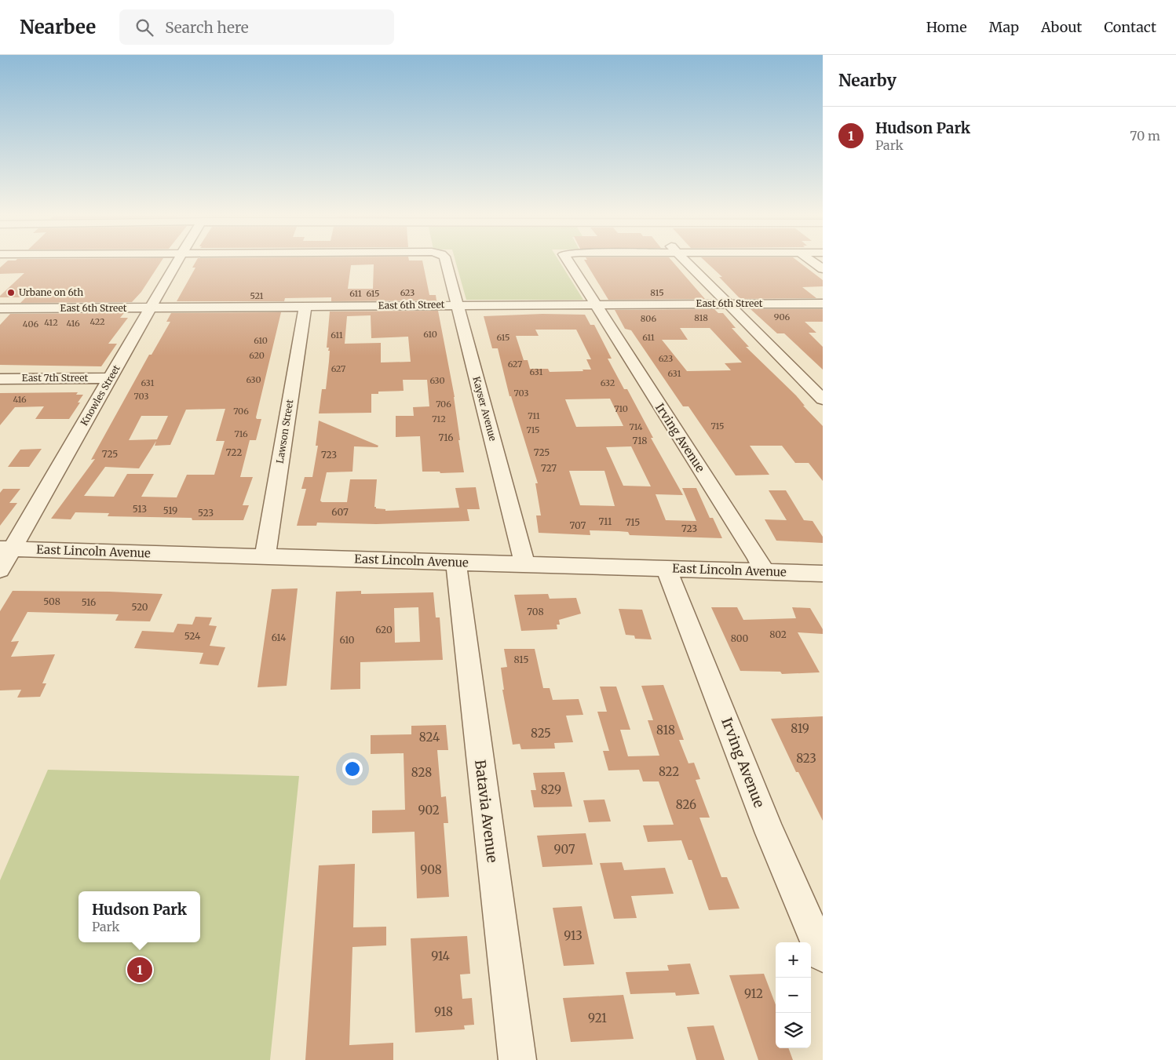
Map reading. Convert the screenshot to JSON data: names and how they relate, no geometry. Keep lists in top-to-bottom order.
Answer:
{
  "streets": {
    "street": [
      "East 6th Street",
      "East 7th Street",
      "Knowles Street",
      "Kayser Avenue",
      "Lawson Street",
      "Irving Avenue",
      "East Lincoln Avenue",
      "Batavia Avenue"
    ]
  },
  "crossings": [
    ["East 6th Street", "Knowles Street"],
    ["East 6th Street", "Kayser Avenue"],
    ["East 6th Street", "Lawson Street"],
    ["East 6th Street", "Irving Avenue"],
    ["East 7th Street", "Knowles Street"],
    ["Knowles Street", "East Lincoln Avenue"],
    ["Kayser Avenue", "East Lincoln Avenue"],
    ["Lawson Street", "East Lincoln Avenue"],
    ["Irving Avenue", "East Lincoln Avenue"],
    ["East Lincoln Avenue", "Batavia Avenue"]
  ],
  "places": ["Urbane on 6th"],
  "house_numbers": [
    "623",
    "815",
    "611",
    "615",
    "521",
    "906",
    "818",
    "806",
    "422",
    "412",
    "416",
    "406",
    "610",
    "611",
    "615",
    "611",
    "610",
    "620",
    "623",
    "627",
    "627",
    "631",
    "631",
    "630",
    "630",
    "631",
    "632",
    "703",
    "703",
    "416",
    "706",
    "710",
    "706",
    "711",
    "712",
    "715",
    "714",
    "715",
    "716",
    "716",
    "718",
    "722",
    "725",
    "725",
    "723",
    "727",
    "513",
    "519",
    "607",
    "523",
    "711",
    "715",
    "707",
    "723",
    "508",
    "516",
    "520",
    "708",
    "620",
    "802",
    "524",
    "614",
    "800",
    "610",
    "815",
    "819",
    "818",
    "825",
    "824",
    "823",
    "822",
    "828",
    "829",
    "826",
    "902",
    "907",
    "908",
    "913",
    "914",
    "912",
    "918",
    "921"
  ],
  "page": {
    "header": "Nearbee",
    "search": "Search here",
    "nav": [
      "Home",
      "Map",
      "About",
      "Contact"
    ],
    "heading": "Nearby",
    "list": [
      {
        "mark": "1",
        "name": "Hudson Park",
        "note": "Park",
        "value": "70 m"
      }
    ],
    "popup": ["Hudson Park", "Park"],
    "map_buttons": ["+", "−"],
    "pins": "1"
  }
}
